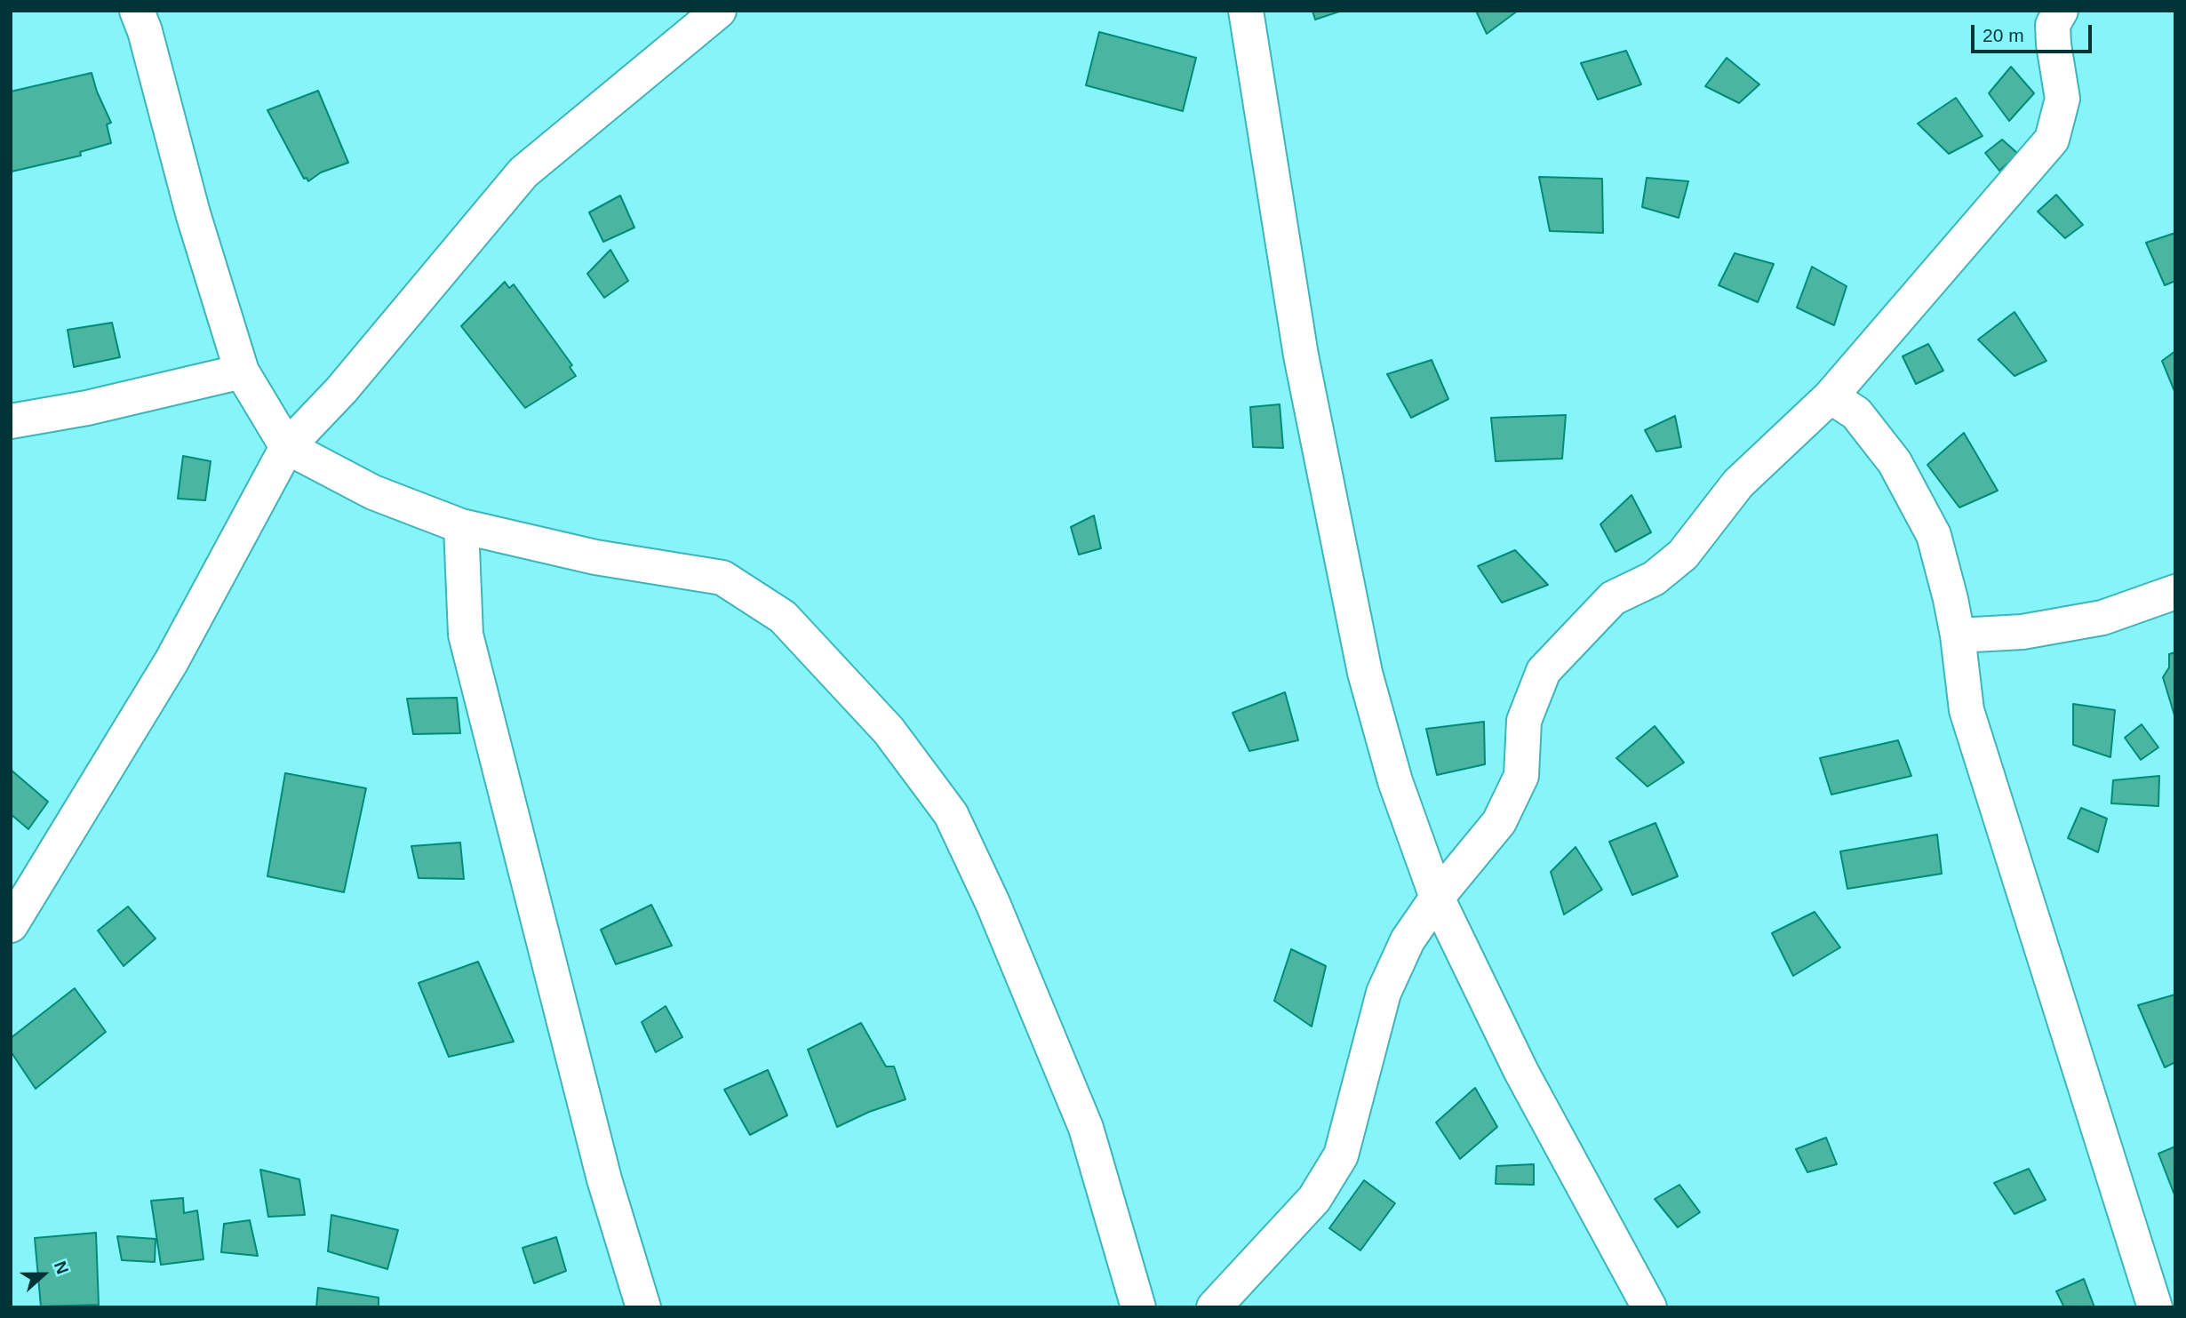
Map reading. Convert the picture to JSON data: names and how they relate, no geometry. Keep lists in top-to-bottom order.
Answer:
{
  "scale_bar": "20 m",
  "north": "right"
}
